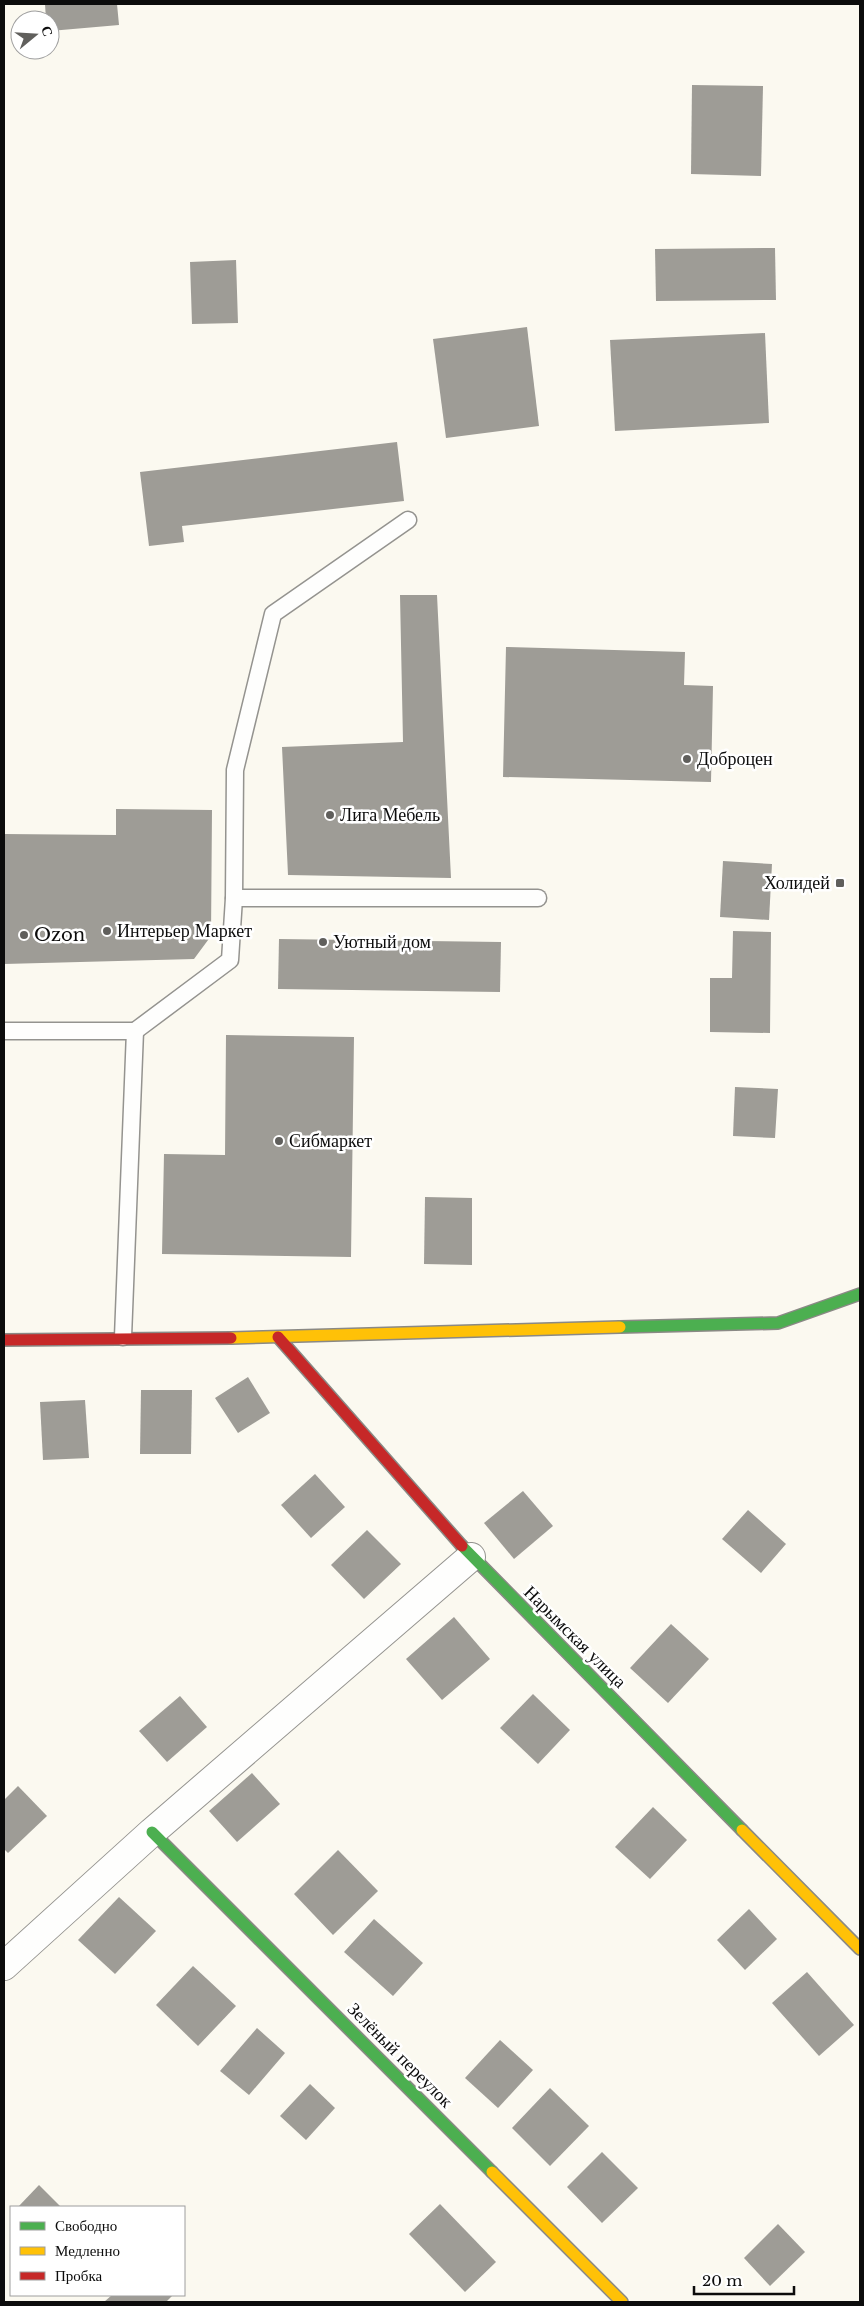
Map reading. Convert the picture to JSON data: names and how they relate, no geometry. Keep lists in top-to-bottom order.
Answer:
{
  "streets": {
    "street": ["Нарымская улица", "Зелёный переулок"]
  },
  "places": {
    "other": [
      "Доброцен",
      "Лига Мебель",
      "Интерьер Маркет",
      "Ozon",
      "Уютный дом",
      "Сибмаркет"
    ],
    "transit": ["Холидей"]
  },
  "legend": ["Свободно", "Медленно", "Пробка"],
  "scale_bar": "20 m",
  "north": "right"
}
